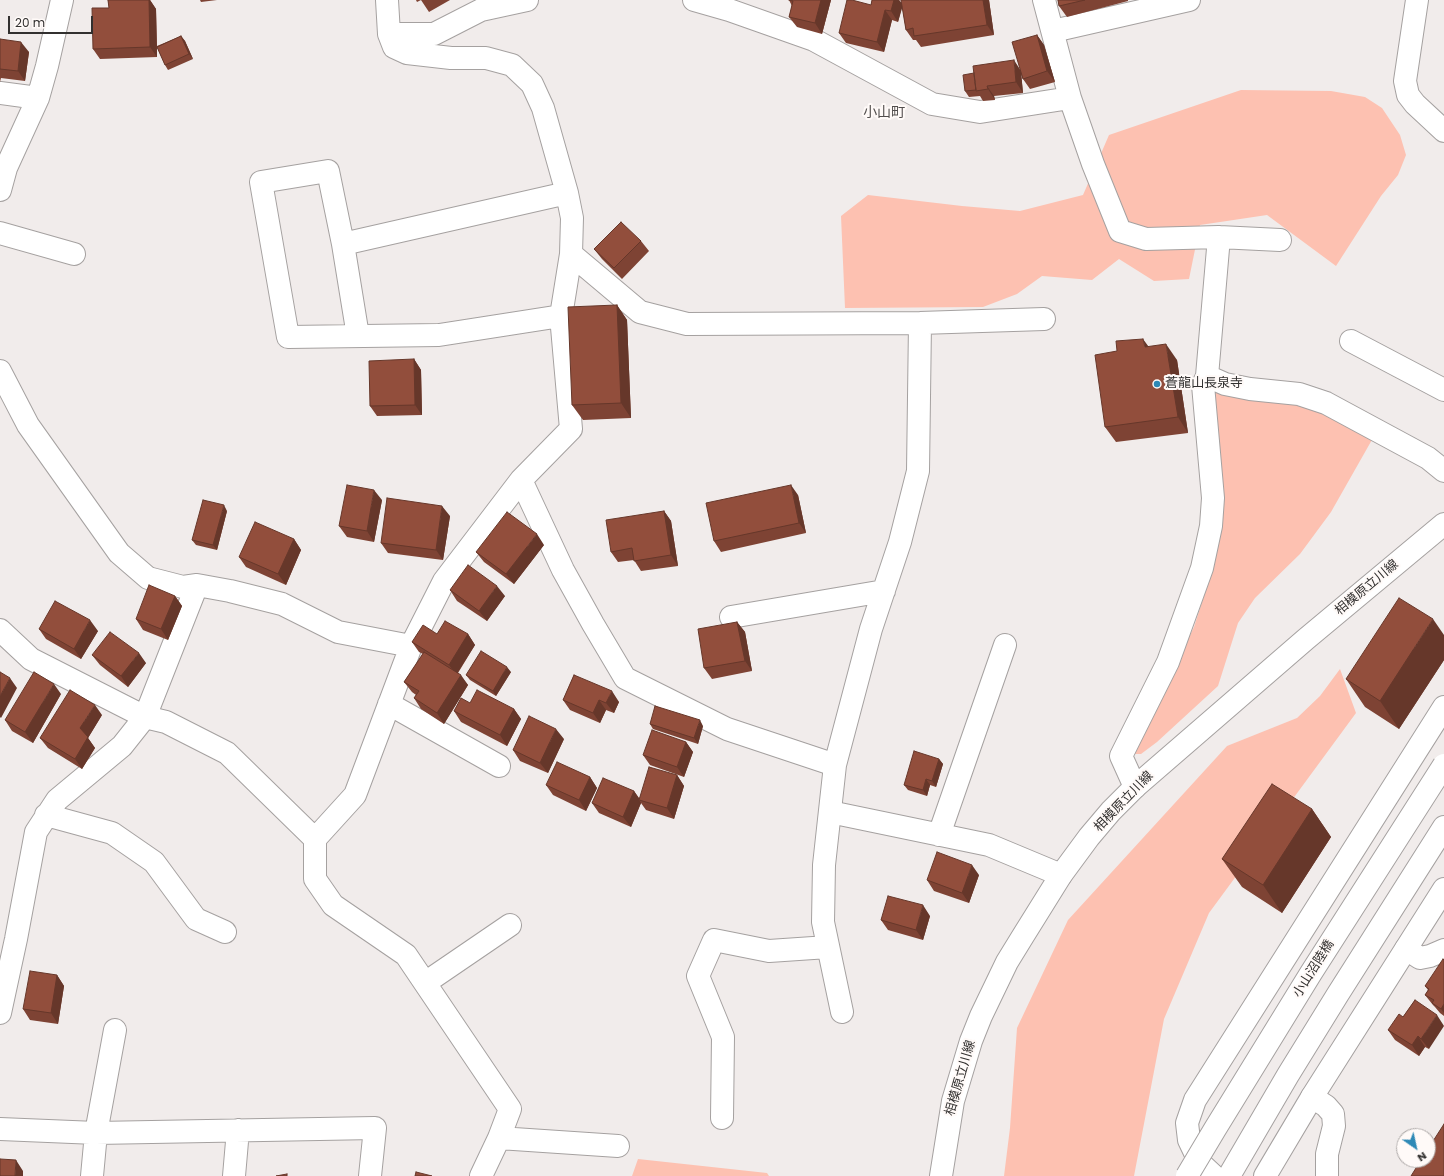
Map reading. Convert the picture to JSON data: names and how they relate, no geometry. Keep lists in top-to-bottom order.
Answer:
{
  "streets": {
    "street": ["相模原立川線", "小山沼陸橋"]
  },
  "districts": ["小山町"],
  "places": ["蒼龍山長泉寺"],
  "scale_bar": "20 m",
  "north": "bottom right"
}
